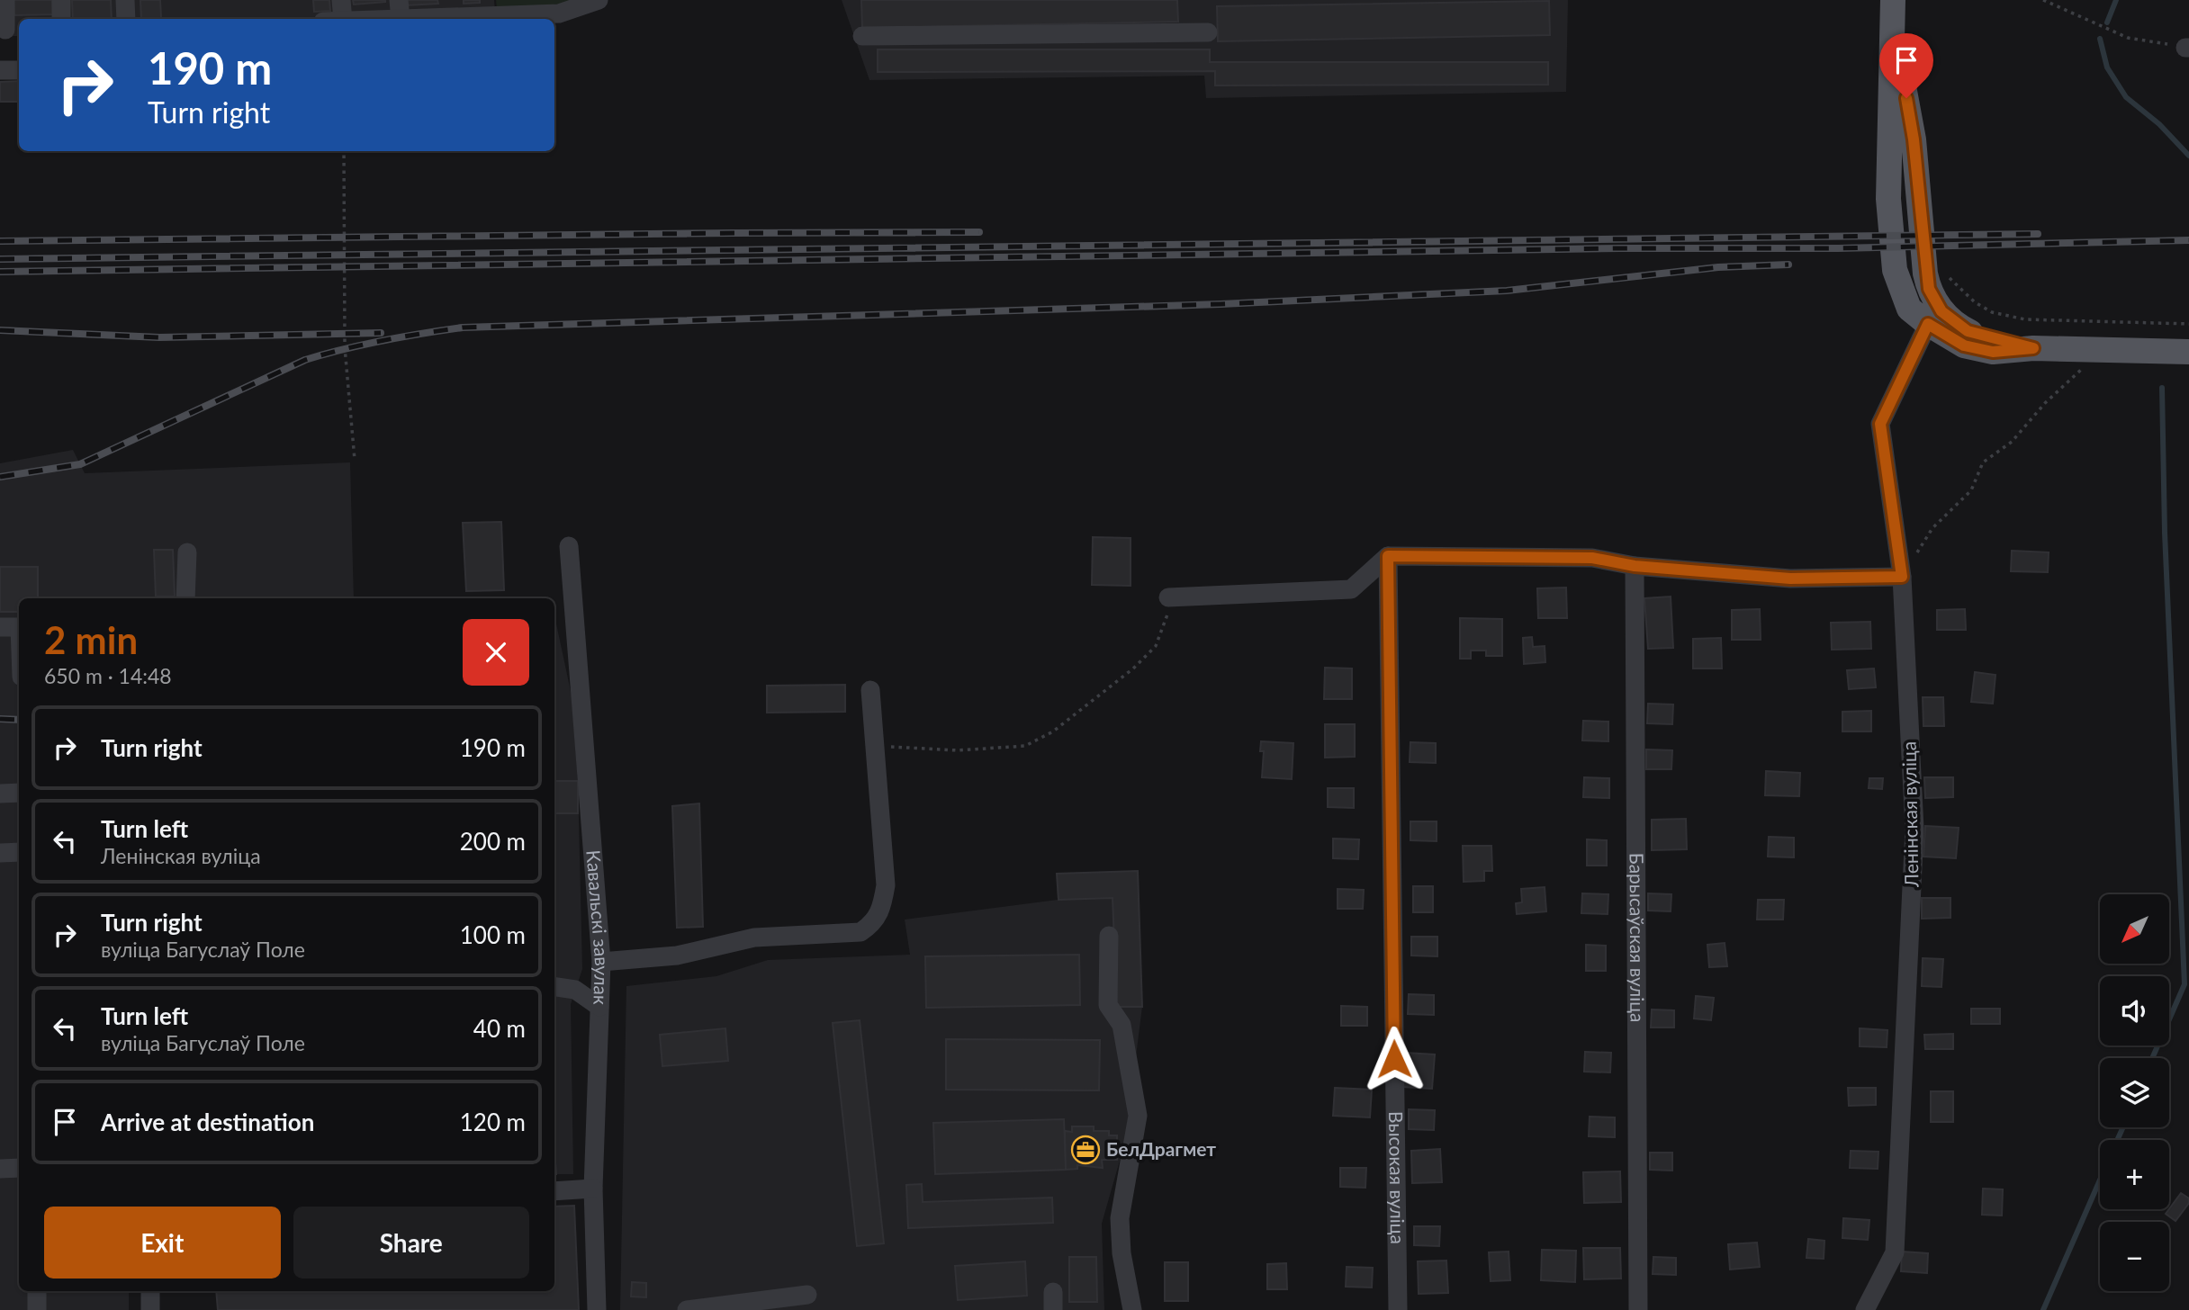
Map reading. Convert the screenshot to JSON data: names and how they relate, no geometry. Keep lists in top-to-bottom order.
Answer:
{
  "streets": {
    "street": [
      "Ленінская вуліца",
      "Кавальскі завулак",
      "Барысаўская вуліца",
      "Высокая вуліца"
    ]
  },
  "places": {
    "office": ["БелДрагмет"]
  },
  "north": "bottom left",
  "page": {
    "turn": ["190 m", "Turn right"],
    "heading": ["2 min", "650 m · 14:48"],
    "list": [
      {
        "name": "Turn right",
        "value": "190 m"
      },
      {
        "name": "Turn left",
        "note": "Ленінская вуліца",
        "value": "200 m"
      },
      {
        "name": "Turn right",
        "note": "вуліца Багуслаў Поле",
        "value": "100 m"
      },
      {
        "name": "Turn left",
        "note": "вуліца Багуслаў Поле",
        "value": "40 m"
      },
      {
        "name": "Arrive at destination",
        "value": "120 m"
      }
    ],
    "map_buttons": ["+", "−"],
    "buttons": ["Exit", "Share"]
  }
}
